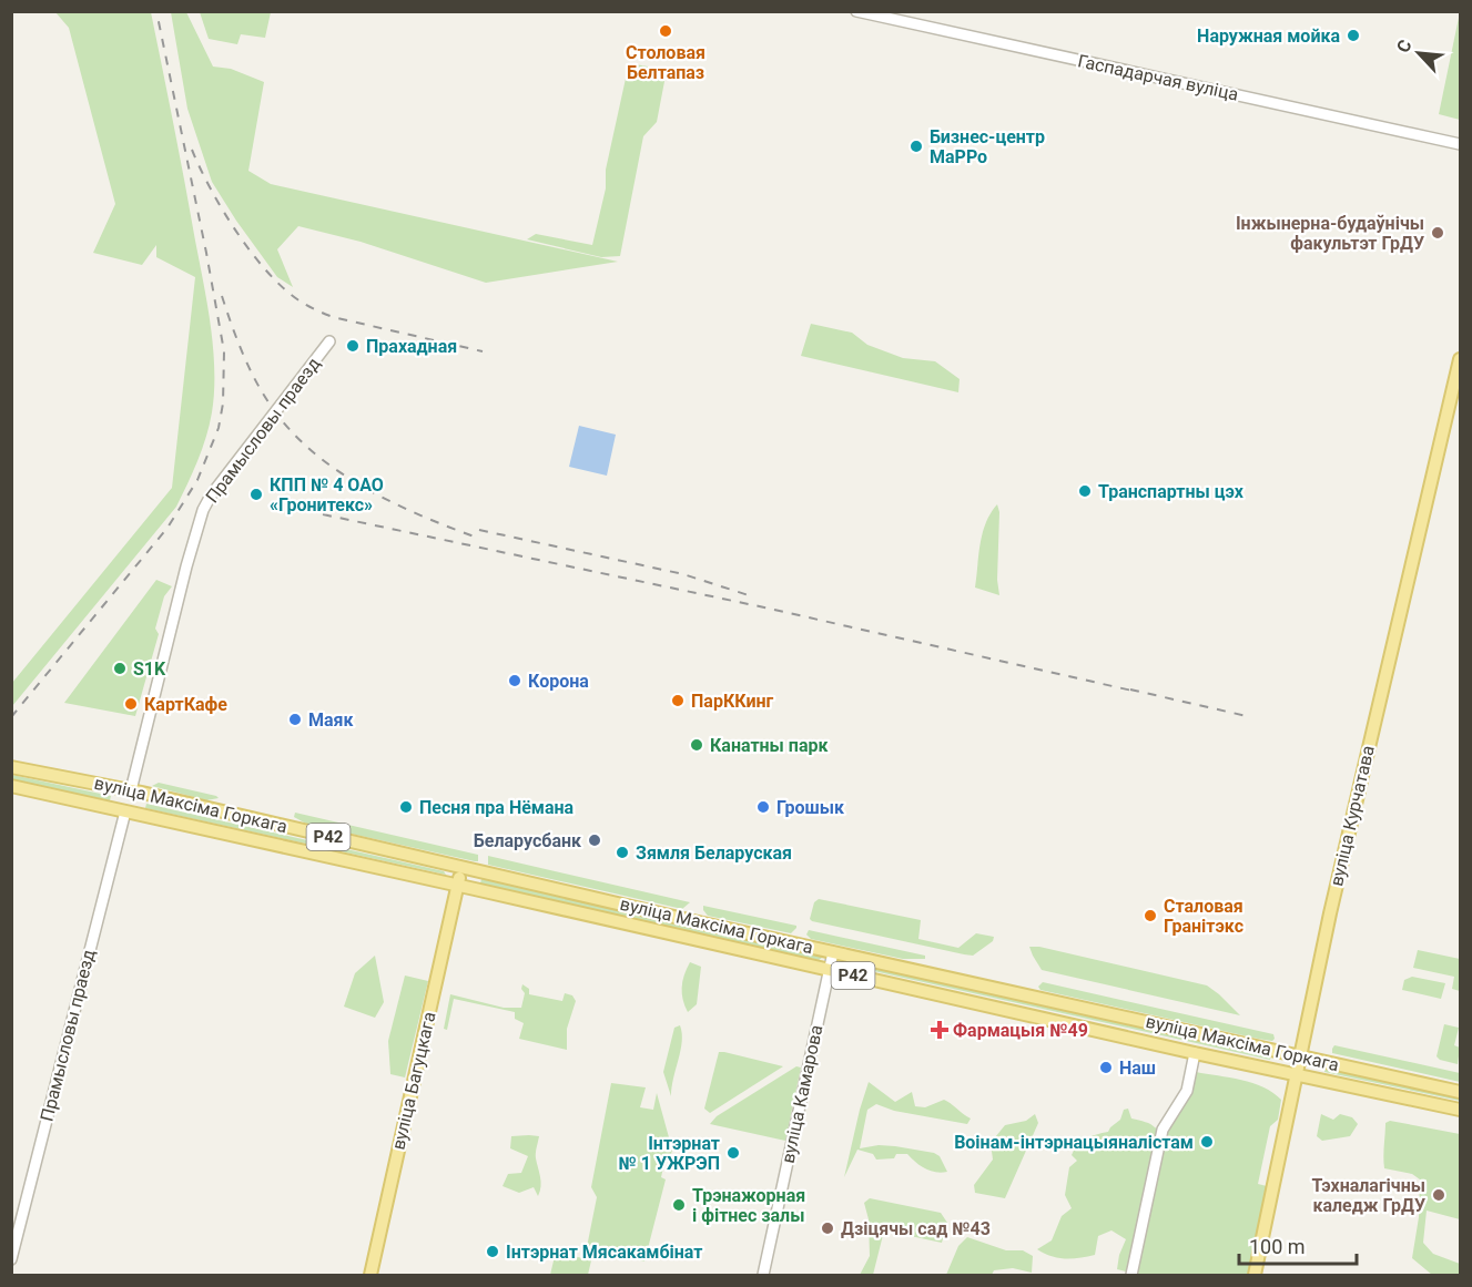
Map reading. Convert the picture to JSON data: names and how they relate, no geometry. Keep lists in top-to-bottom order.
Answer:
{
  "streets": {
    "main road": [
      "вуліца Максіма Горкага",
      "вуліца Курчатава",
      "Р42",
      "вуліца Багуцкага"
    ],
    "street": ["Гаспадарчая вуліца", "Прамысловы праезд", "вуліца Камарова"]
  },
  "crossings": [
    ["Прамысловы праезд", "вуліца Максіма Горкага"],
    ["вуліца Максіма Горкага", "вуліца Курчатава"],
    ["вуліца Максіма Горкага", "вуліца Багуцкага"],
    ["вуліца Максіма Горкага", "вуліца Камарова"]
  ],
  "places": {
    "other": [
      "Столовая Белтапаз",
      "Наружная мойка",
      "Бизнес-центр МаРРо",
      "Інжынерна-будаўнічы факультэт ГрДУ",
      "Прахадная",
      "Транспартны цэх",
      "КПП № 4 ОАО «Гронитекс»",
      "S1K",
      "Корона",
      "ПарККинг",
      "КартКафе",
      "Маяк",
      "Канатны парк",
      "Песня пра Нёмана",
      "Грошык",
      "Беларусбанк",
      "Зямля Беларуская",
      "Сталовая Гранітэкс",
      "Наш",
      "Воінам-інтэрнацыяналістам",
      "Інтэрнат № 1 УЖРЭП",
      "Тэхналагічны каледж ГрДУ",
      "Трэнажорная і фітнес залы",
      "Дзіцячы сад №43",
      "Інтэрнат Мясакамбінат"
    ],
    "health": ["Фармацыя №49"]
  },
  "scale_bar": "100 m",
  "north": "top left"
}
